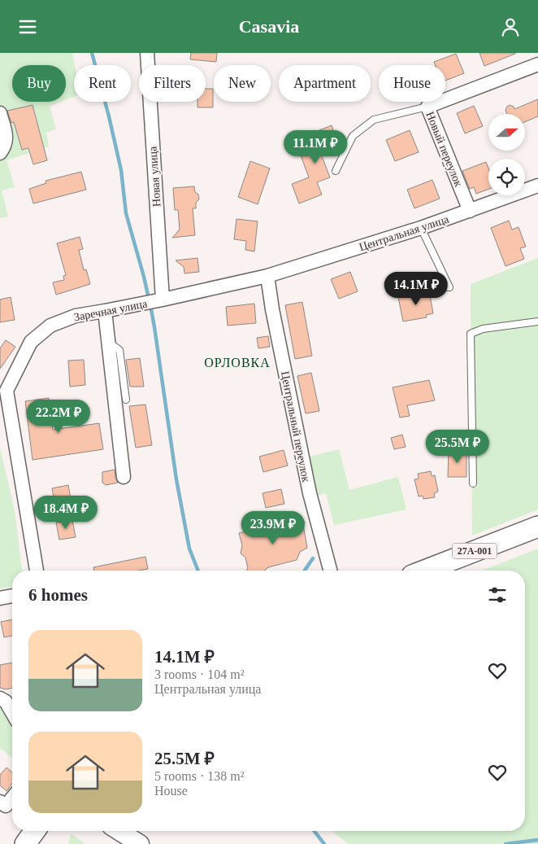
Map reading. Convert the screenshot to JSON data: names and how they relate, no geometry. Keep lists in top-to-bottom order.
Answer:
{
  "streets": {
    "main road": ["27А-001"],
    "street": [
      "Новый переулок",
      "Новая улица",
      "Центральная улица",
      "Заречная улица",
      "Центральный переулок"
    ]
  },
  "crossings": [
    ["Новый переулок", "Центральная улица"],
    ["Новая улица", "Центральная улица"],
    ["Новая улица", "Заречная улица"],
    ["Центральная улица", "Заречная улица"],
    ["Центральная улица", "Центральный переулок"]
  ],
  "districts": ["ОРЛОВКА"],
  "north": "right",
  "page": {
    "header": "Casavia",
    "chip": [
      "Buy",
      "Rent",
      "Filters",
      "New",
      "Apartment",
      "House"
    ],
    "price": [
      "11.1M ₽",
      "14.1M ₽",
      "22.2M ₽",
      "25.5M ₽",
      "18.4M ₽",
      "23.9M ₽"
    ],
    "heading": "6 homes",
    "list": [
      {
        "name": "14.1M ₽",
        "note": "3 rooms · 104 m² · Центральная улица"
      },
      {
        "name": "25.5M ₽",
        "note": "5 rooms · 138 m² · House"
      }
    ]
  }
}
